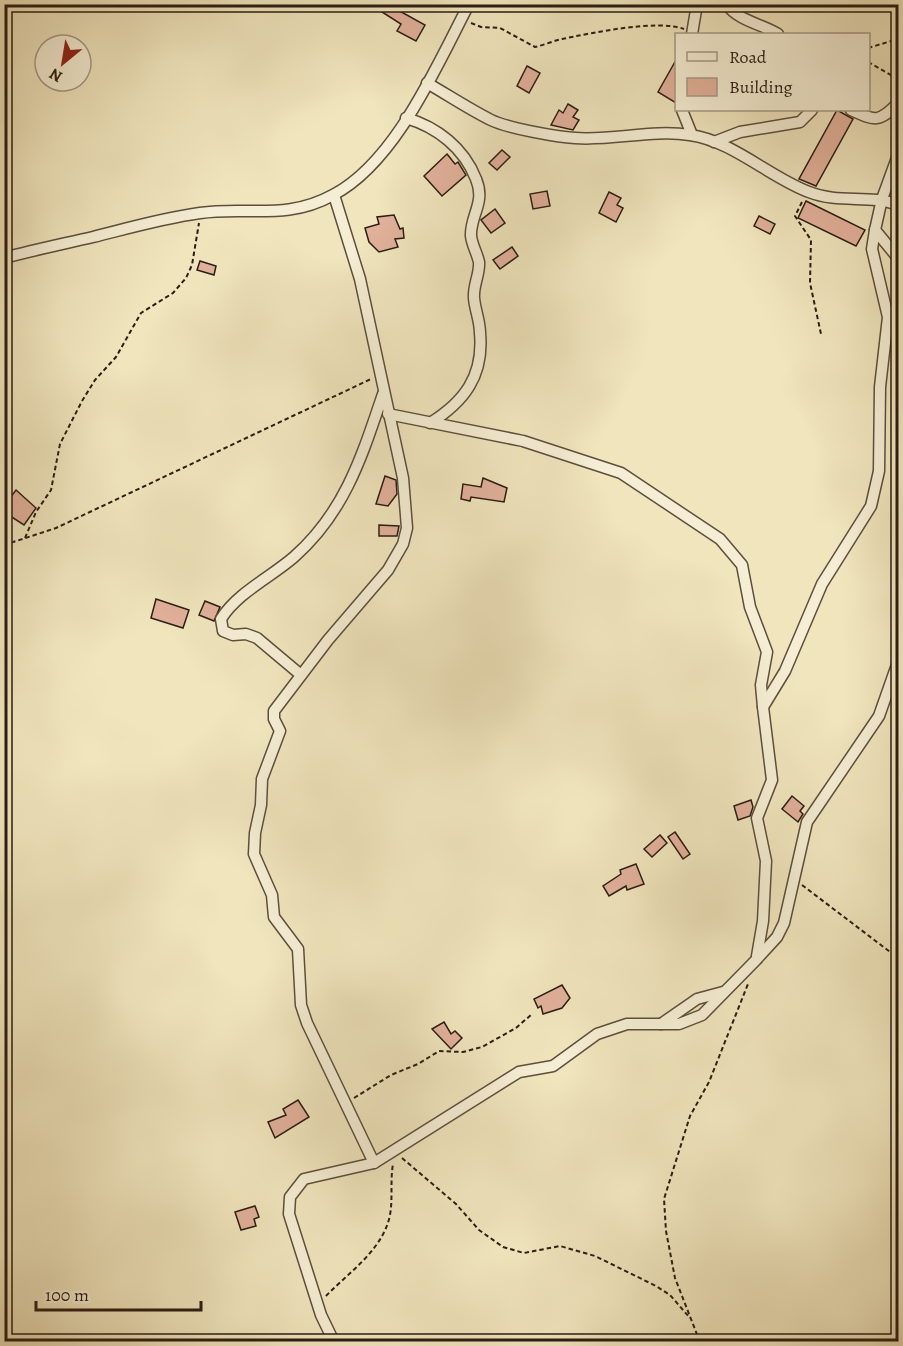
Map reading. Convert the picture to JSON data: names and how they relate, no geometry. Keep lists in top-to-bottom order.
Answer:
{
  "legend": ["Road", "Building"],
  "scale_bar": "100 m",
  "north": "bottom left"
}
